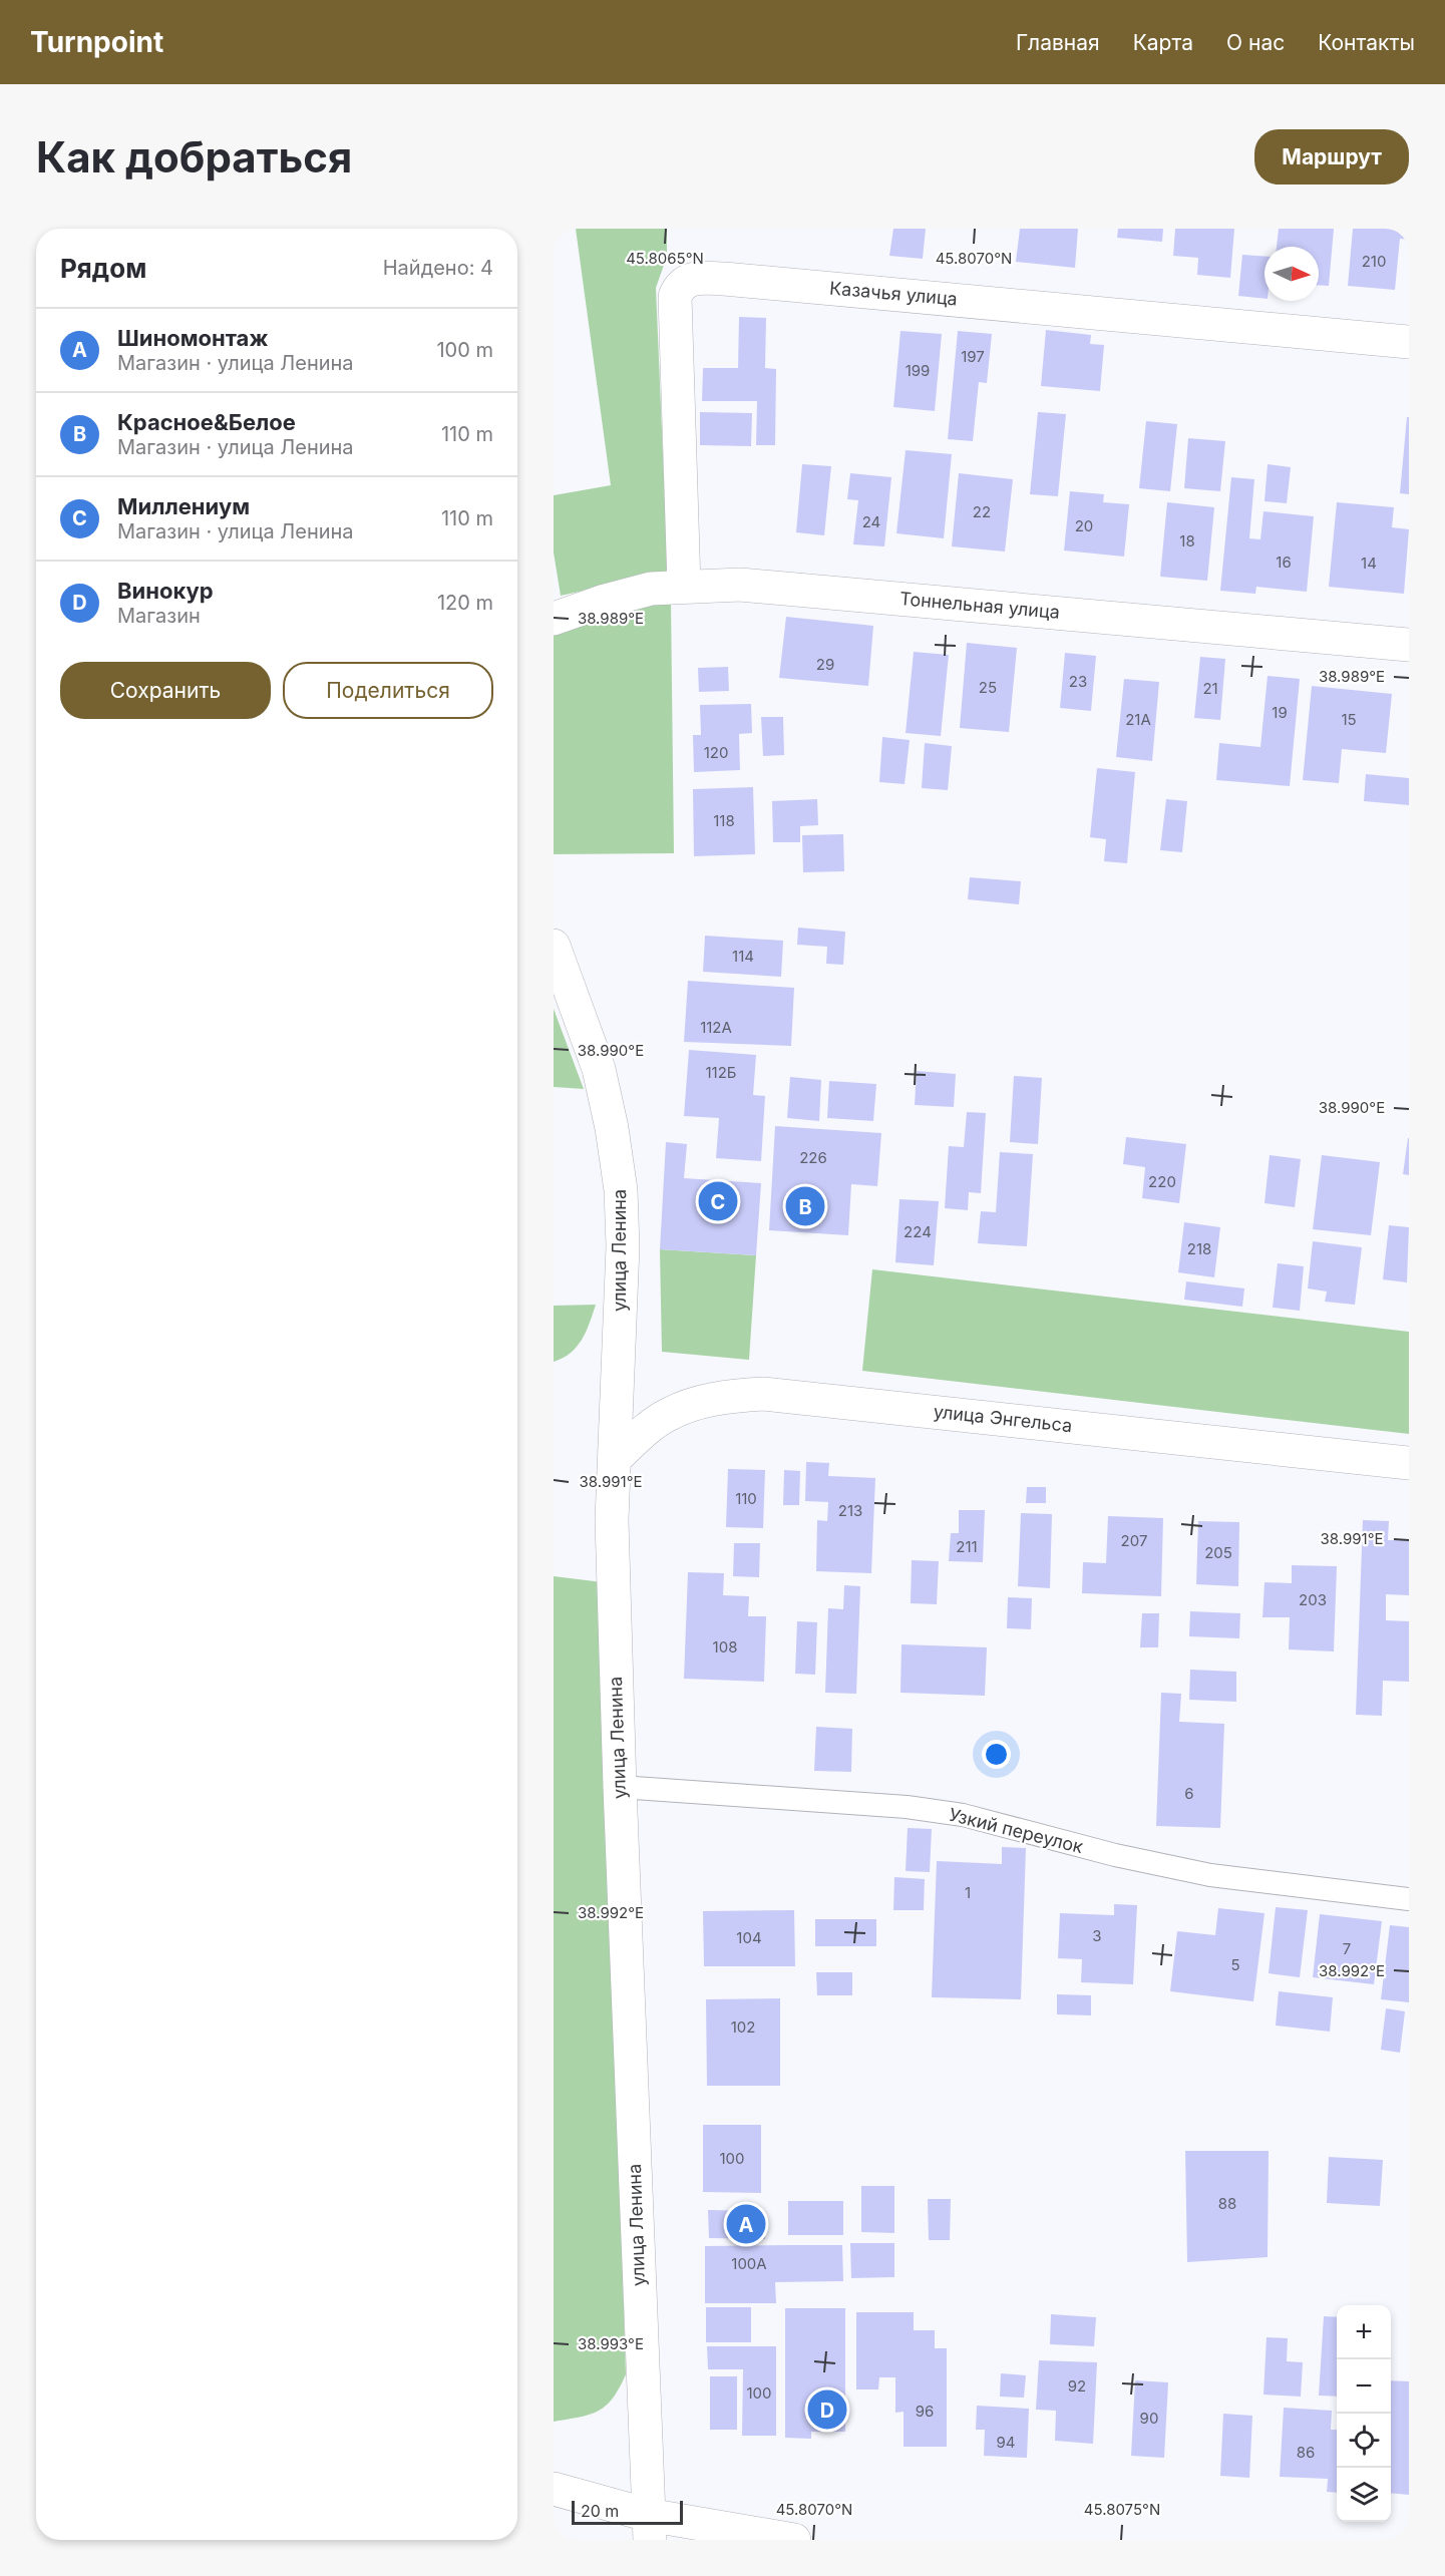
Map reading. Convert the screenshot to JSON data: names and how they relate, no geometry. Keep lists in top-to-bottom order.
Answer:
{
  "streets": {
    "street": [
      "Казачья улица",
      "Тоннельная улица",
      "улица Ленина",
      "улица Энгельса"
    ],
    "lane": ["Узкий переулок"]
  },
  "crossings": [
    ["Казачья улица", "Тоннельная улица"],
    ["улица Ленина", "улица Энгельса"],
    ["улица Ленина", "Узкий переулок"]
  ],
  "house_numbers": [
    "210",
    "197",
    "199",
    "22",
    "24",
    "20",
    "18",
    "16",
    "14",
    "29",
    "23",
    "25",
    "21",
    "19",
    "21А",
    "15",
    "120",
    "118",
    "114",
    "112А",
    "112Б",
    "226",
    "220",
    "224",
    "218",
    "110",
    "213",
    "207",
    "211",
    "205",
    "203",
    "108",
    "6",
    "1",
    "3",
    "104",
    "7",
    "5",
    "102",
    "100",
    "88",
    "100А",
    "92",
    "100",
    "96",
    "90",
    "94",
    "86"
  ],
  "scale_bar": "20 m",
  "north": "right",
  "page": {
    "header": "Turnpoint",
    "nav": [
      "Главная",
      "Карта",
      "О нас",
      "Контакты"
    ],
    "buttons": [
      "Маршрут",
      ["Сохранить", "Поделиться"]
    ],
    "title": "Как добраться",
    "heading": ["Рядом", "Найдено: 4"],
    "list": [
      {
        "mark": "A",
        "name": "Шиномонтаж",
        "note": "Магазин · улица Ленина",
        "value": "100 m"
      },
      {
        "mark": "B",
        "name": "Красное&Белое",
        "note": "Магазин · улица Ленина",
        "value": "110 m"
      },
      {
        "mark": "C",
        "name": "Миллениум",
        "note": "Магазин · улица Ленина",
        "value": "110 m"
      },
      {
        "mark": "D",
        "name": "Винокур",
        "note": "Магазин",
        "value": "120 m"
      }
    ],
    "pins": [
      "C",
      "B",
      "A",
      "D"
    ],
    "map_buttons": ["+", "−"],
    "scale": "20 m"
  },
  "coordinates": [
    "45.8065°N",
    "45.8070°N",
    "38.989°E",
    "38.990°E",
    "38.991°E",
    "38.992°E",
    "38.993°E",
    "45.8075°N"
  ]
}
